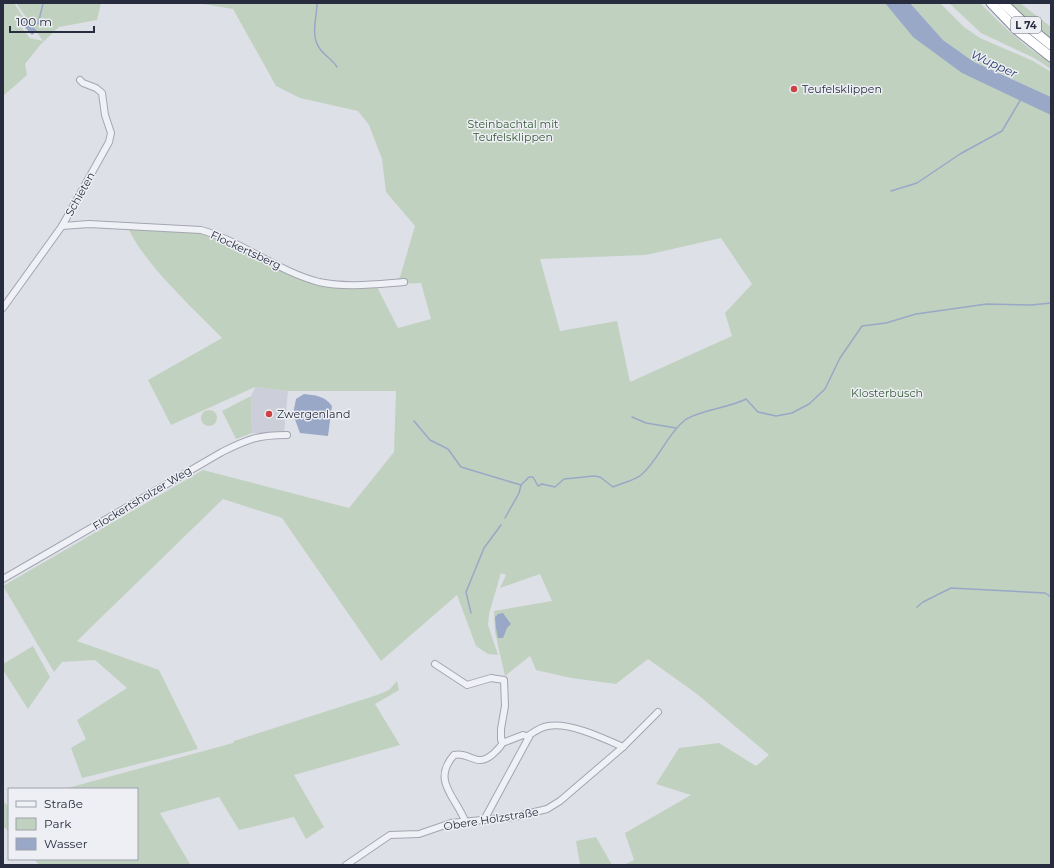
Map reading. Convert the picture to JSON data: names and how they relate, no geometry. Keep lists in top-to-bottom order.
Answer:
{
  "streets": {
    "highway": ["L 74"],
    "street": [
      "Schieten",
      "Flockertsberg",
      "Flockertsholzer Weg",
      "Obere Holzstraße"
    ]
  },
  "crossings": [
    ["Schieten", "Flockertsberg"]
  ],
  "water": ["Wupper"],
  "parks": ["Steinbachtal mit Teufelsklippen", "Klosterbusch"],
  "places": ["Teufelsklippen", "Zwergenland"],
  "legend": ["Straße", "Park", "Wasser"],
  "scale_bar": "100 m"
}
